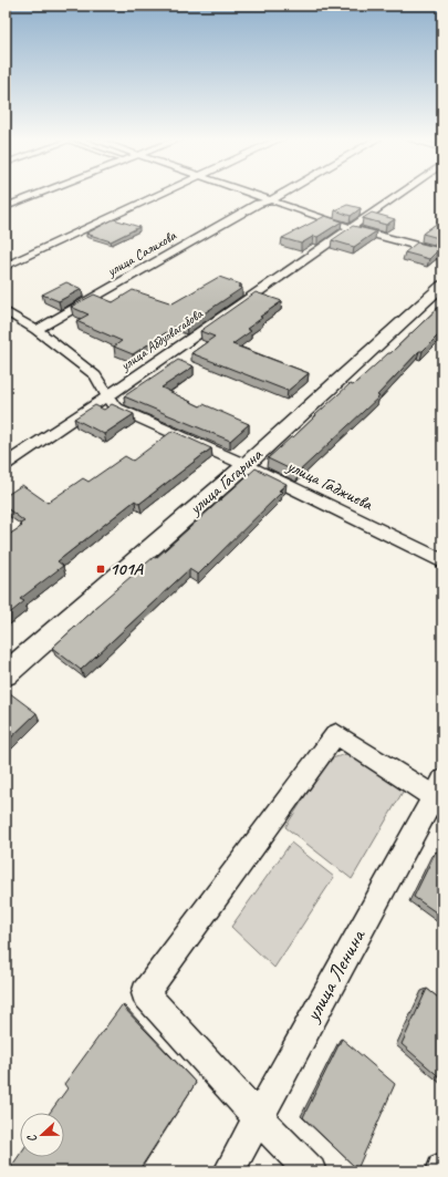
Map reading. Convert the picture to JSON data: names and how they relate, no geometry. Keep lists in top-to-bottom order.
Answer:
{
  "streets": {
    "street": [
      "улица Салихова",
      "улица Абдулвагабова",
      "улица Гагарина",
      "улица Гаджиева",
      "улица Ленина"
    ]
  },
  "crossings": [
    ["улица Салихова", "улица Гаджиева"],
    ["улица Абдулвагабова", "улица Гаджиева"],
    ["улица Гагарина", "улица Гаджиева"]
  ],
  "places": {
    "transit": ["101А"]
  },
  "north": "left"
}
